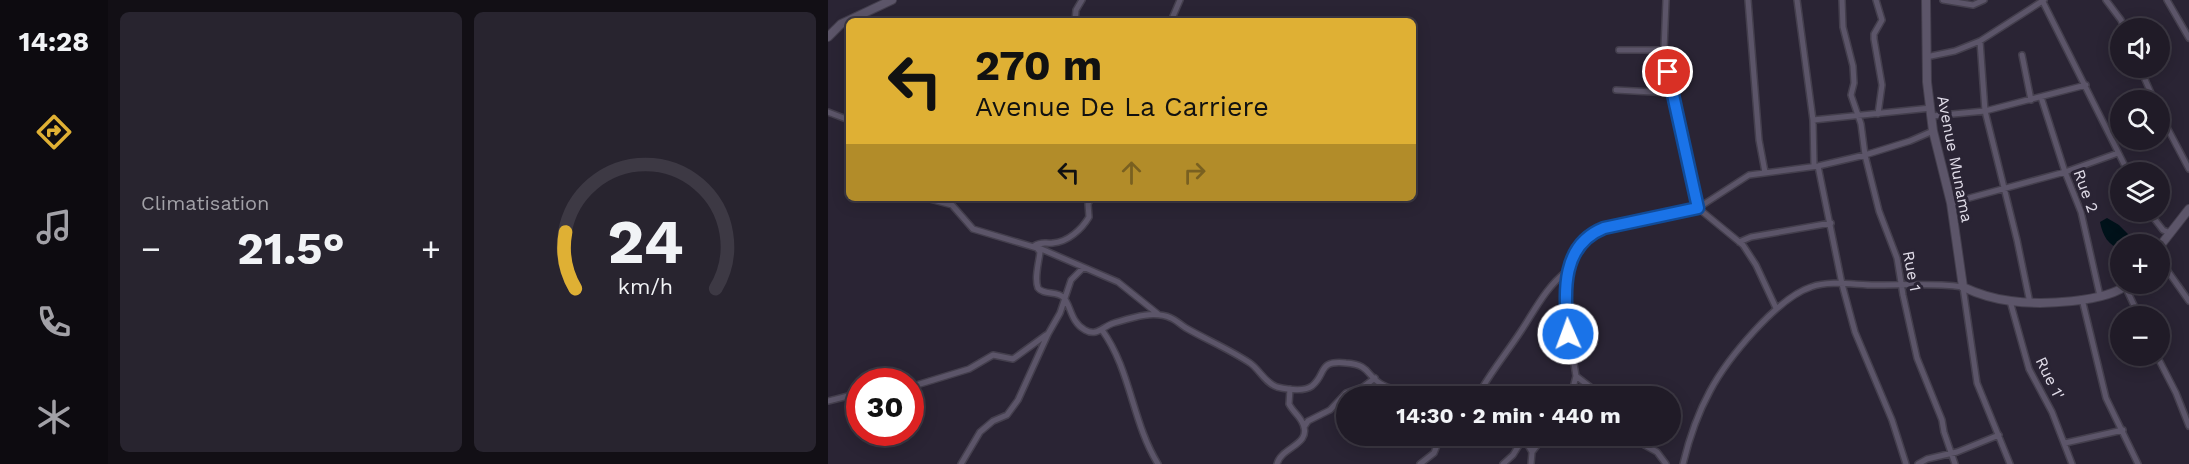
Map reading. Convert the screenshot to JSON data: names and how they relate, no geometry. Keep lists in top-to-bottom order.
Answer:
{
  "streets": {
    "street": [
      "Avenue Munama",
      "Rue 2",
      "Rue 1",
      "Rue 1'"
    ]
  },
  "page": {
    "tabs": "14:28",
    "tile": "Climatisation",
    "map_buttons": ["+", "−"],
    "turn": ["270 m", "Avenue De La Carriere"],
    "heat": ["−", "21.5°", "+"],
    "limit": "30",
    "trip": "14:30 · 2 min · 440 m",
    "gauge": ["24", "km/h"]
  }
}
